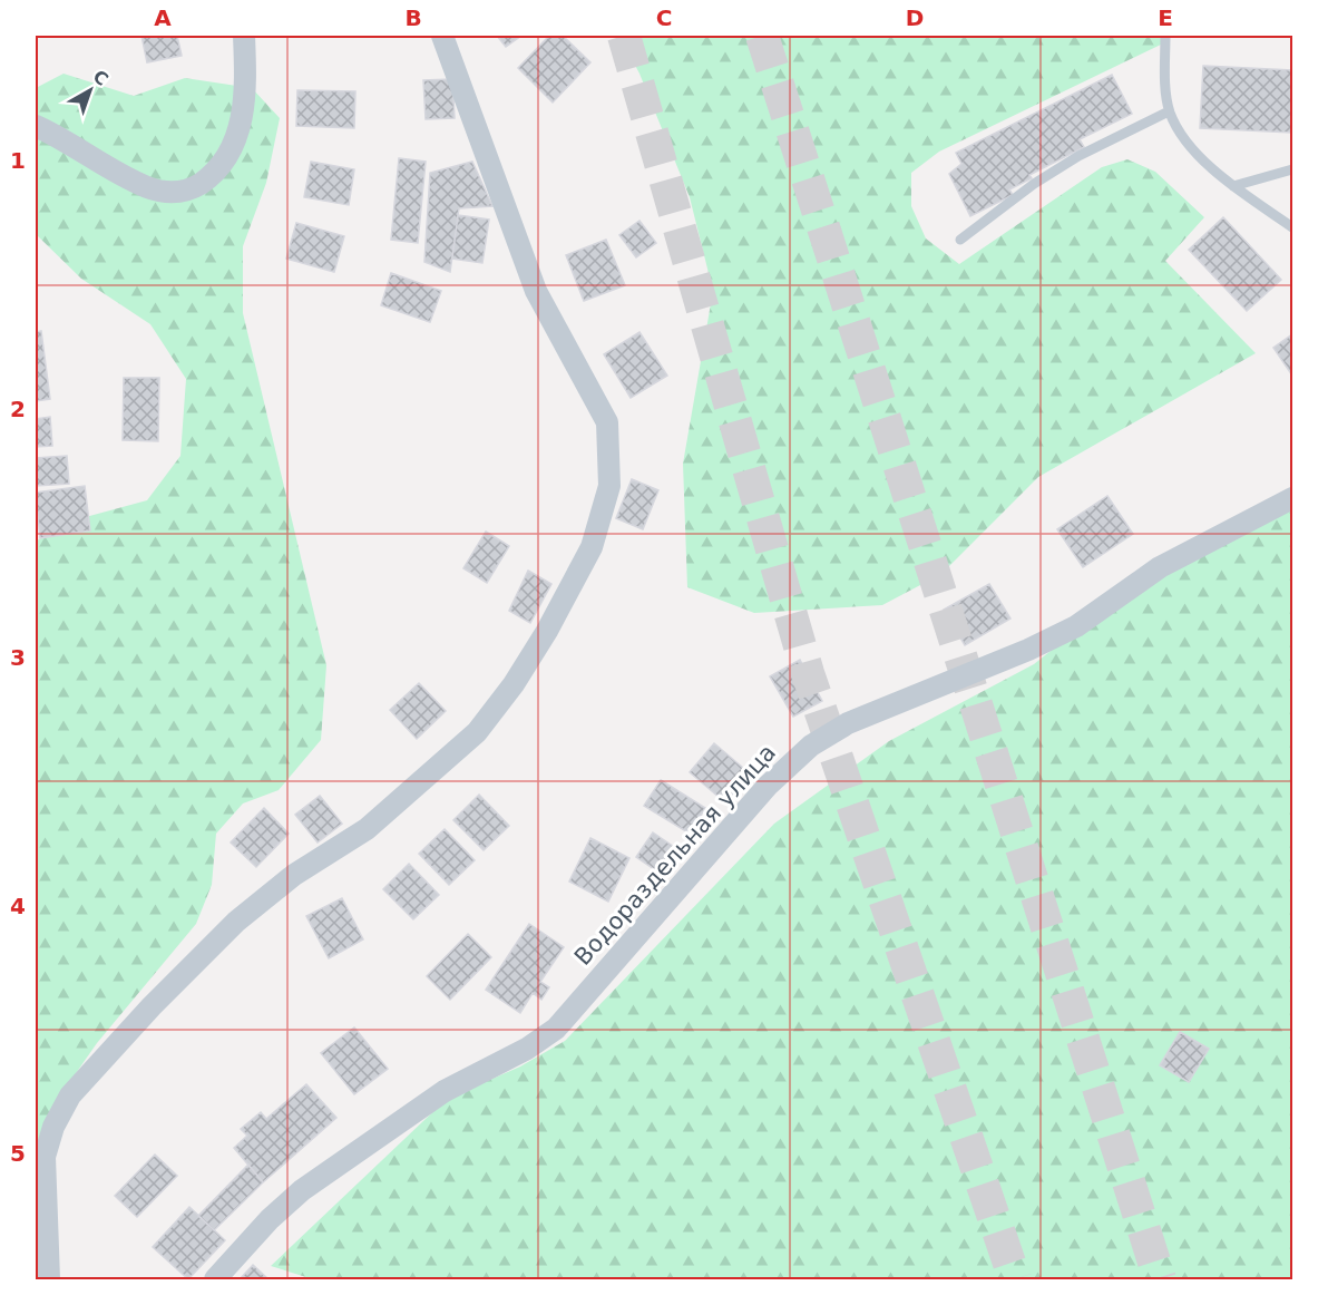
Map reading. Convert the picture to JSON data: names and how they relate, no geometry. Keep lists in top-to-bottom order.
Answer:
{
  "streets": {
    "street": ["Водораздельная улица"]
  },
  "north": "top right",
  "grid": {
    "columns": [
      "A",
      "B",
      "C",
      "D",
      "E"
    ],
    "rows": [
      "1",
      "2",
      "3",
      "4",
      "5"
    ]
  }
}
